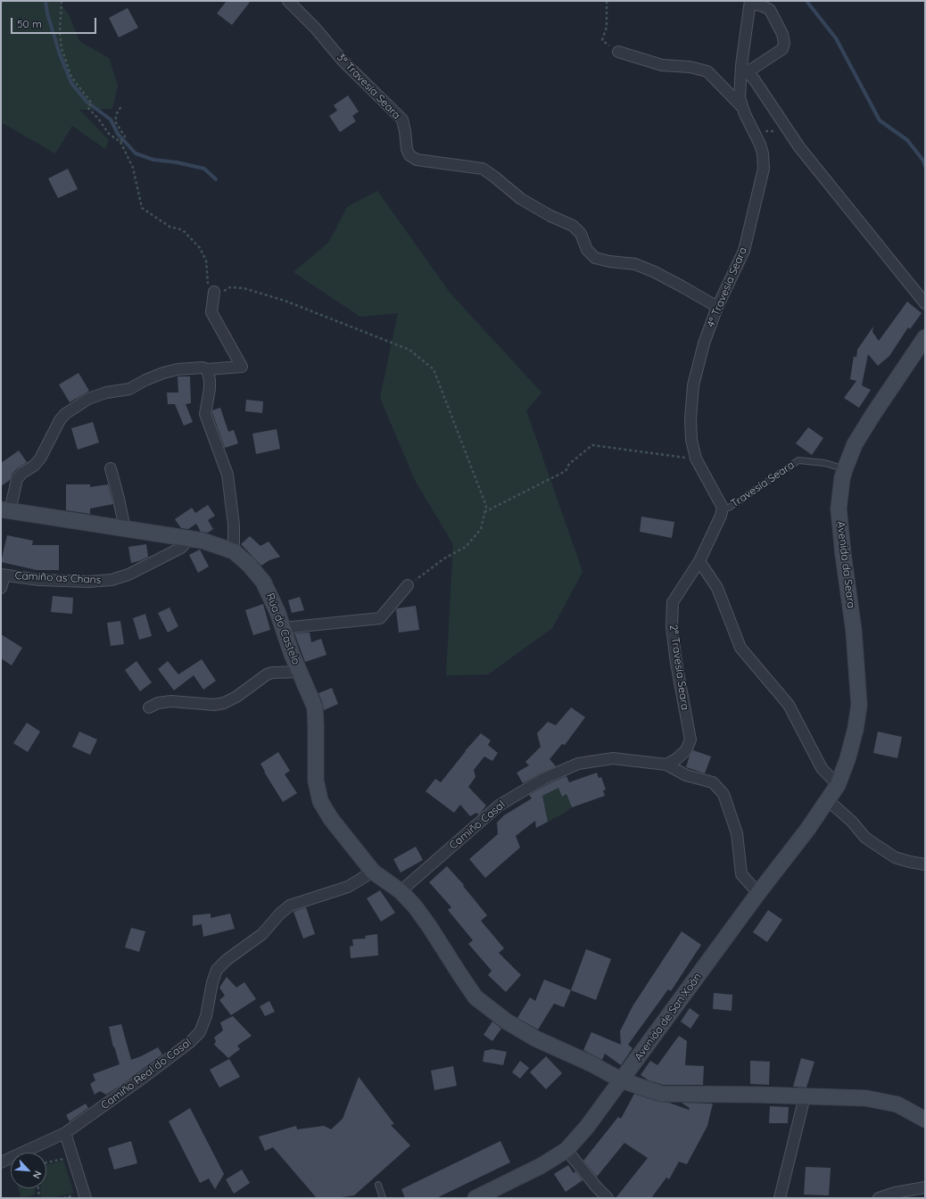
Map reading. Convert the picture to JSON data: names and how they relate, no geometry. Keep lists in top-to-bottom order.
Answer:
{
  "streets": {
    "street": [
      "3ª Travesía Seara",
      "4ª Travesía Seara",
      "Avenida da Seara",
      "Camiño as Chans",
      "Rúa do Castelo",
      "2ª Travesía Seara",
      "Camiño Casal",
      "Avenida de San Xoán",
      "Camiño Real do Casal"
    ],
    "lane": ["Travesía Seara"]
  },
  "crossings": [
    ["3ª Travesía Seara", "4ª Travesía Seara"],
    ["4ª Travesía Seara", "Travesía Seara"],
    ["4ª Travesía Seara", "2ª Travesía Seara"],
    ["Travesía Seara", "Avenida da Seara"],
    ["Travesía Seara", "2ª Travesía Seara"],
    ["Avenida da Seara", "Avenida de San Xoán"],
    ["Camiño as Chans", "Rúa do Castelo"],
    ["Rúa do Castelo", "Camiño Casal"],
    ["Rúa do Castelo", "Avenida de San Xoán"],
    ["Rúa do Castelo", "Camiño Real do Casal"],
    ["2ª Travesía Seara", "Camiño Casal"]
  ],
  "scale_bar": "50 m",
  "north": "bottom right"
}
